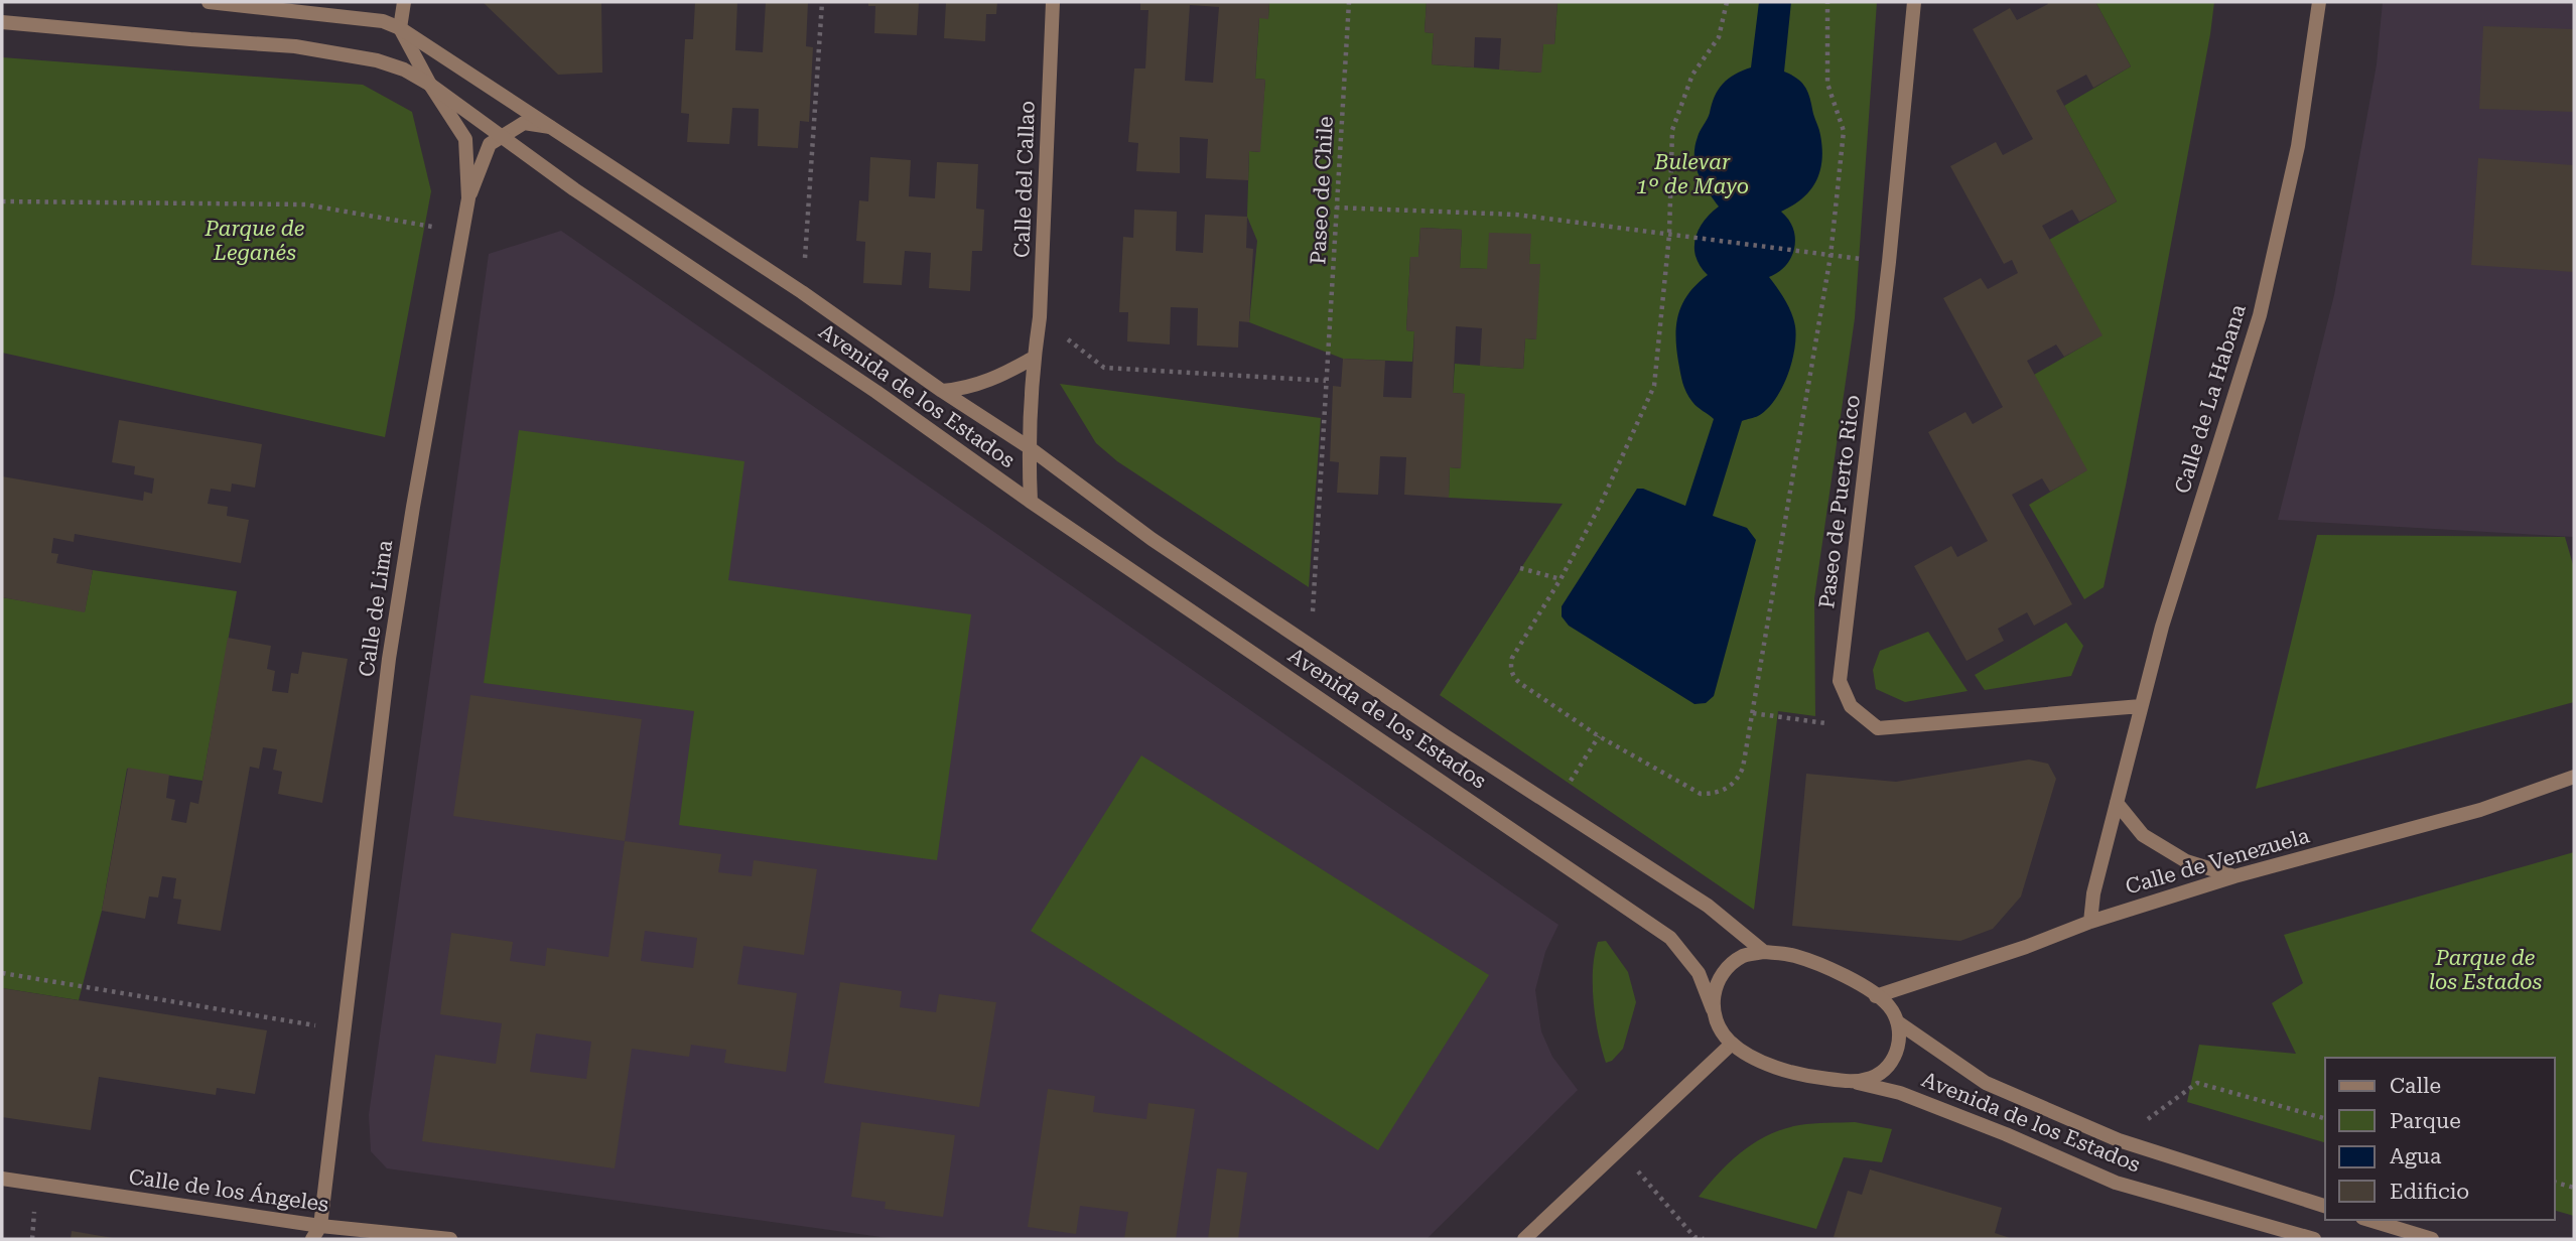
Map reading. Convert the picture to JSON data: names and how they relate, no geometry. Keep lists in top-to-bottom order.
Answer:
{
  "streets": {
    "street": [
      "Calle del Callao",
      "Avenida de los Estados",
      "Calle de La Habana",
      "Paseo de Puerto Rico",
      "Calle de Lima",
      "Calle de Venezuela",
      "Calle de los Ángeles"
    ],
    "path": ["Paseo de Chile"]
  },
  "crossings": [
    ["Calle del Callao", "Avenida de los Estados"],
    ["Paseo de Chile", "Avenida de los Estados"],
    ["Avenida de los Estados", "Calle de Lima"],
    ["Avenida de los Estados", "Calle de Venezuela"],
    ["Calle de La Habana", "Calle de Venezuela"],
    ["Calle de Lima", "Calle de los Ángeles"]
  ],
  "parks": ["Bulevar 1º de Mayo", "Parque de Leganés", "Parque de los Estados"],
  "legend": [
    "Calle",
    "Parque",
    "Agua",
    "Edificio"
  ]
}
